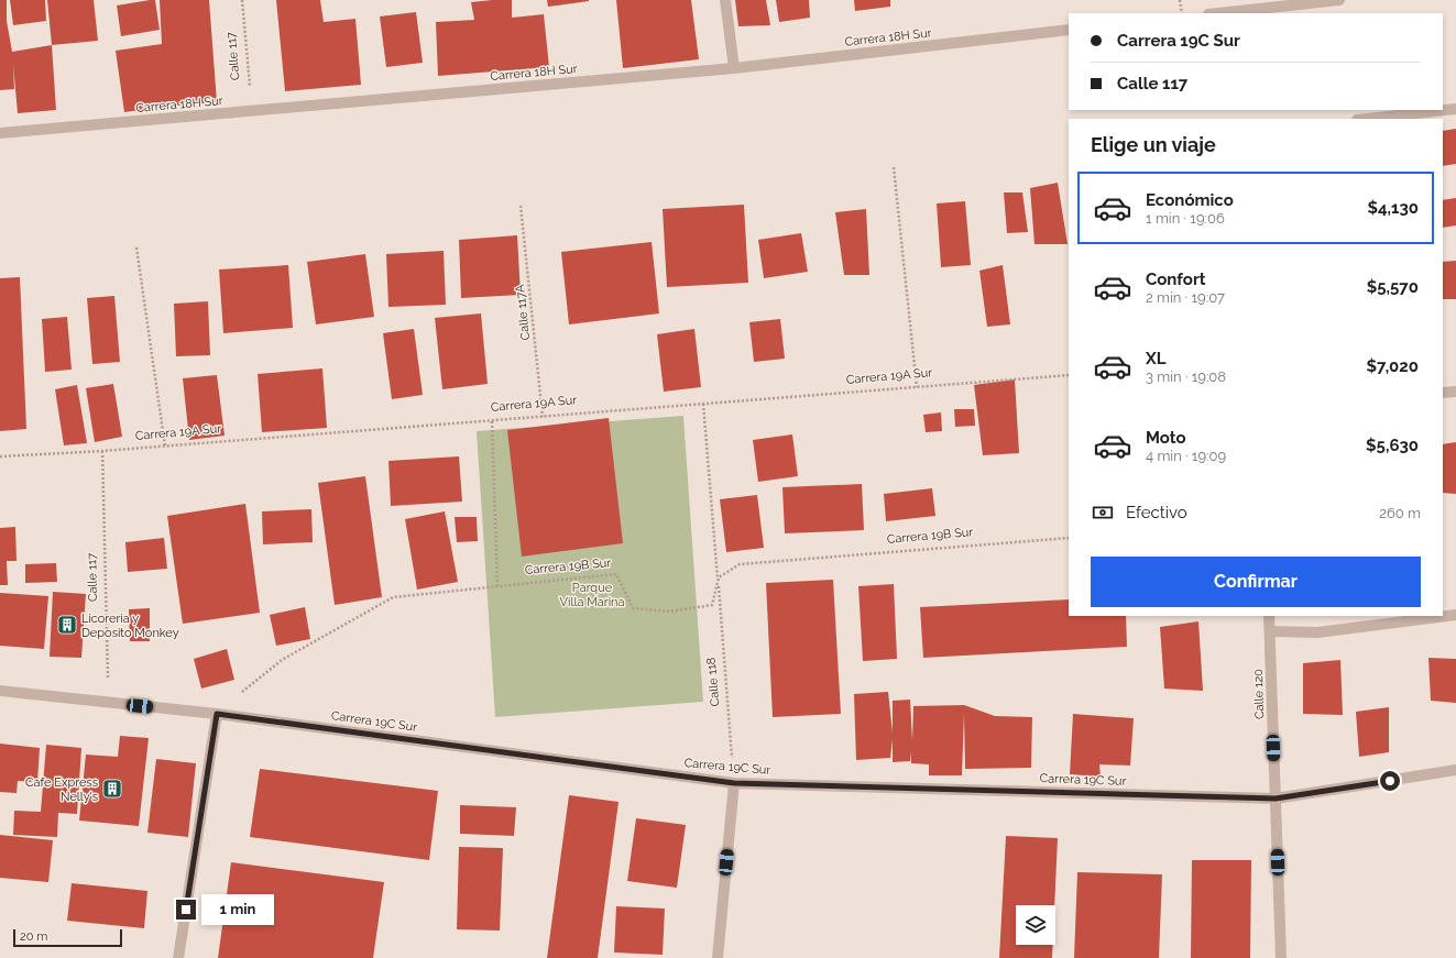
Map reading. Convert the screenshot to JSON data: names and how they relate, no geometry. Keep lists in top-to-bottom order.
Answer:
{
  "streets": {
    "street": ["Carrera 18H Sur", "Calle 120", "Carrera 19C Sur"],
    "path": [
      "Calle 117",
      "Calle 117A",
      "Carrera 19A Sur",
      "Carrera 19B Sur",
      "Calle 118"
    ]
  },
  "crossings": [
    ["Carrera 18H Sur", "Calle 117"],
    ["Calle 117", "Carrera 19A Sur"],
    ["Calle 117", "Carrera 19C Sur"],
    ["Calle 117A", "Carrera 19A Sur"],
    ["Carrera 19A Sur", "Calle 118"],
    ["Carrera 19B Sur", "Calle 118"],
    ["Carrera 19B Sur", "Carrera 19C Sur"],
    ["Calle 118", "Carrera 19C Sur"],
    ["Calle 120", "Carrera 19C Sur"]
  ],
  "parks": ["Parque Villa Marina"],
  "places": {
    "building": ["Licoreria y Deposito Monkey", "Cafe Express Nelly's"]
  },
  "scale_bar": "20 m",
  "page": {
    "banner": ["Carrera 19C Sur", "Calle 117"],
    "heading": "Elige un viaje",
    "list": [
      {
        "name": "Económico",
        "note": "1 min · 19:06",
        "value": "$4,130"
      },
      {
        "name": "Confort",
        "note": "2 min · 19:07",
        "value": "$5,570"
      },
      {
        "name": "XL",
        "note": "3 min · 19:08",
        "value": "$7,020"
      },
      {
        "name": "Moto",
        "note": "4 min · 19:09",
        "value": "$5,630"
      }
    ],
    "pay": ["Efectivo", "260 m"],
    "buttons": "Confirmar",
    "bubble": "1 min",
    "scale": "20 m"
  }
}
